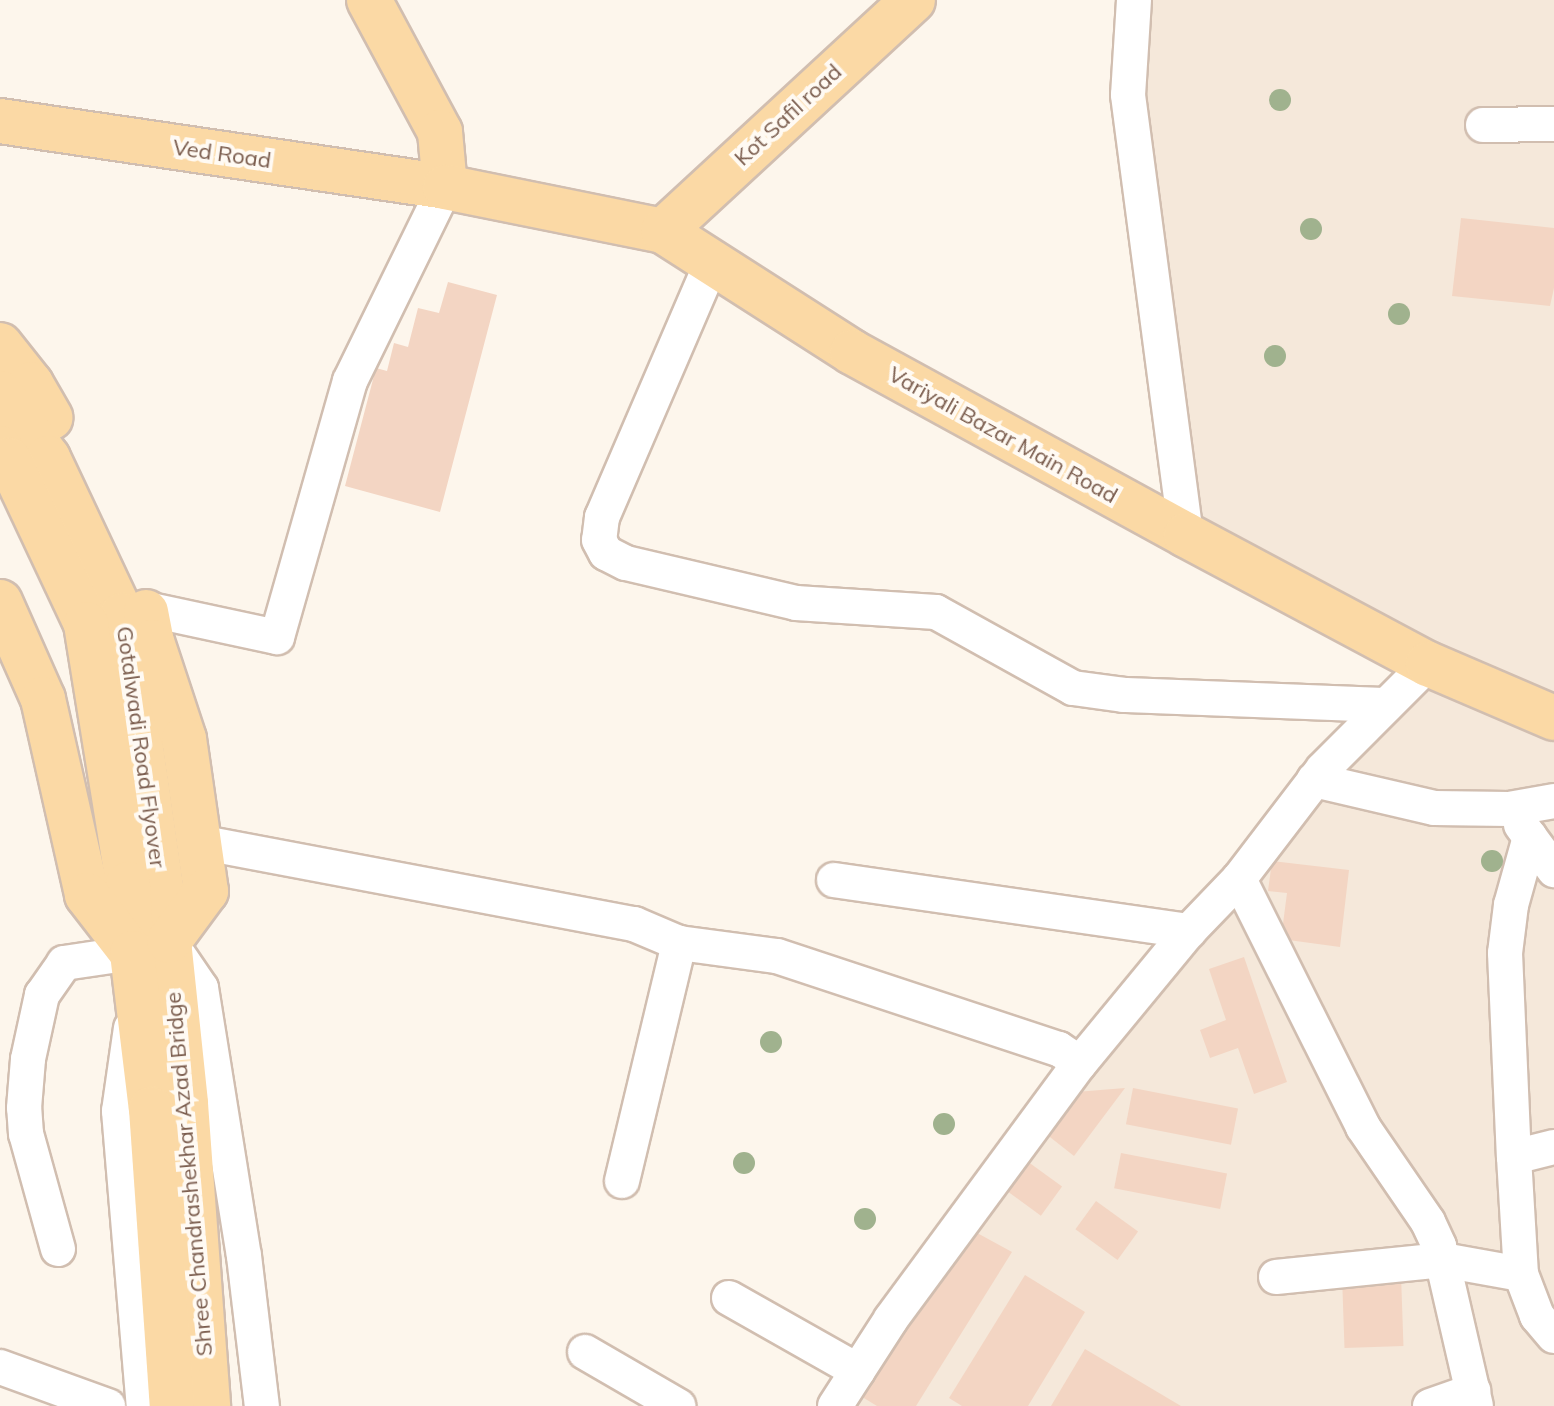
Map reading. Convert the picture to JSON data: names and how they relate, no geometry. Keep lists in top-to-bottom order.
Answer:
{
  "streets": {
    "main road": [
      "Kot Safil road",
      "Ved Road",
      "Variyali Bazar Main Road",
      "Gotalwadi Road Flyover",
      "Shree Chandrashekhar Azad Bridge"
    ]
  },
  "crossings": [
    ["Kot Safil road", "Variyali Bazar Main Road"],
    ["Ved Road", "Variyali Bazar Main Road"],
    ["Gotalwadi Road Flyover", "Shree Chandrashekhar Azad Bridge"]
  ]
}
